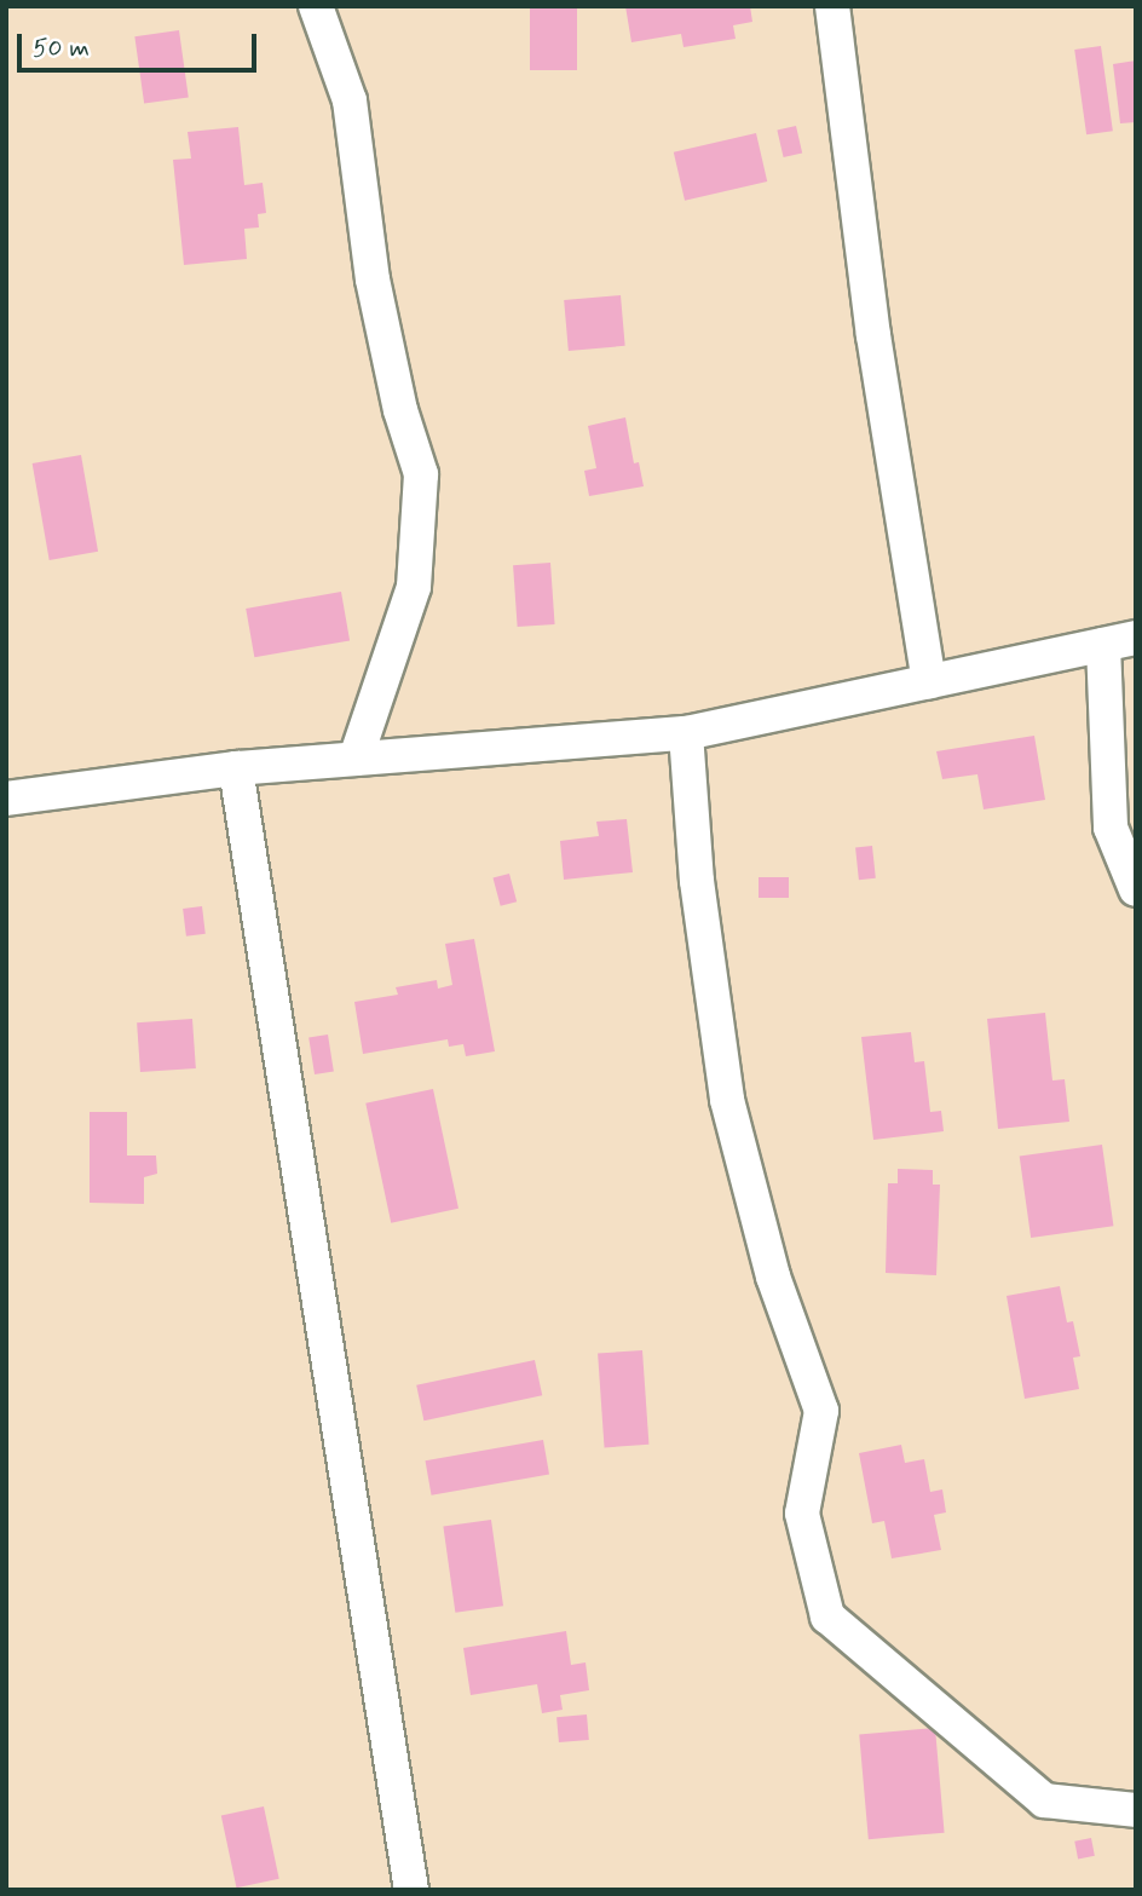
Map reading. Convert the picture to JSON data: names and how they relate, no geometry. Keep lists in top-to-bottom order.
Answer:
{
  "scale_bar": "50 m"
}
